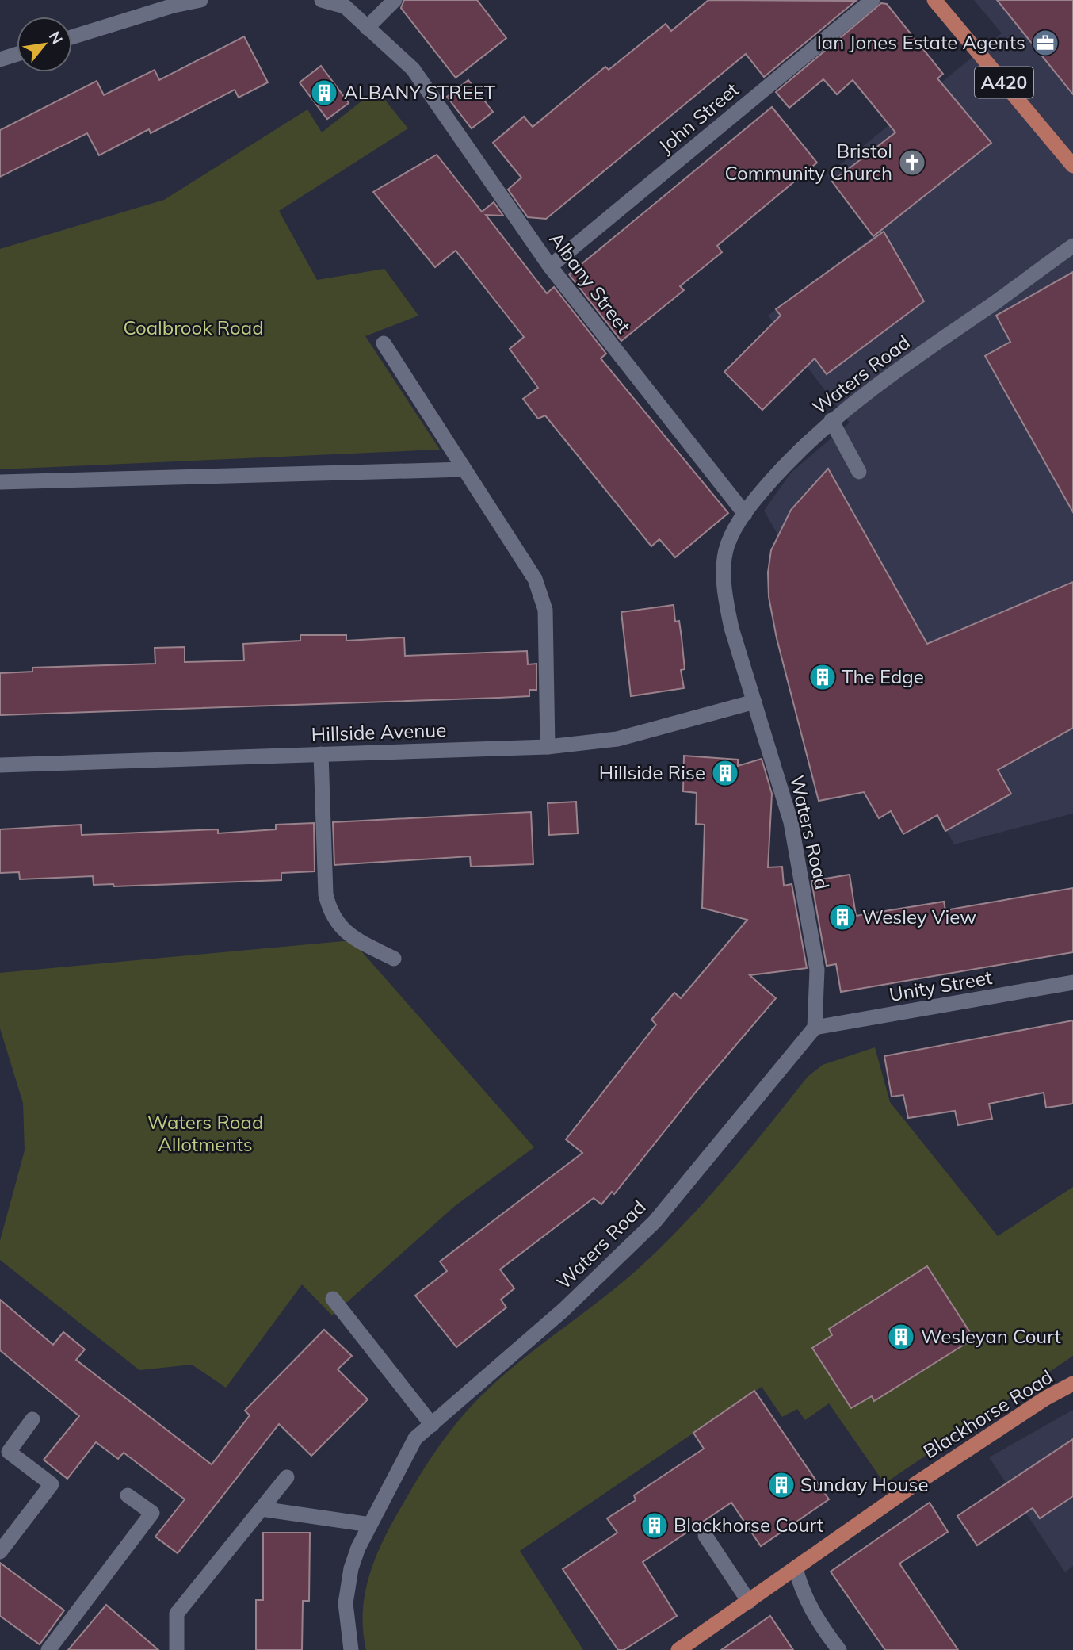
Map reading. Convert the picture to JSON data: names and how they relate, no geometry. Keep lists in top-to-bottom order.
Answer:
{
  "streets": {
    "main road": ["A420", "Blackhorse Road"],
    "street": [
      "John Street",
      "Albany Street",
      "Waters Road",
      "Hillside Avenue",
      "Unity Street"
    ]
  },
  "crossings": [
    ["John Street", "Albany Street"],
    ["Albany Street", "Waters Road"],
    ["Waters Road", "Hillside Avenue"],
    ["Waters Road", "Unity Street"]
  ],
  "parks": ["Coalbrook Road", "Waters Road Allotments"],
  "places": {
    "office": ["Ian Jones Estate Agents"],
    "building": [
      "ALBANY STREET",
      "The Edge",
      "Hillside Rise",
      "Wesley View",
      "Wesleyan Court",
      "Sunday House",
      "Blackhorse Court"
    ],
    "church": ["Bristol Community Church"]
  },
  "north": "top right"
}
